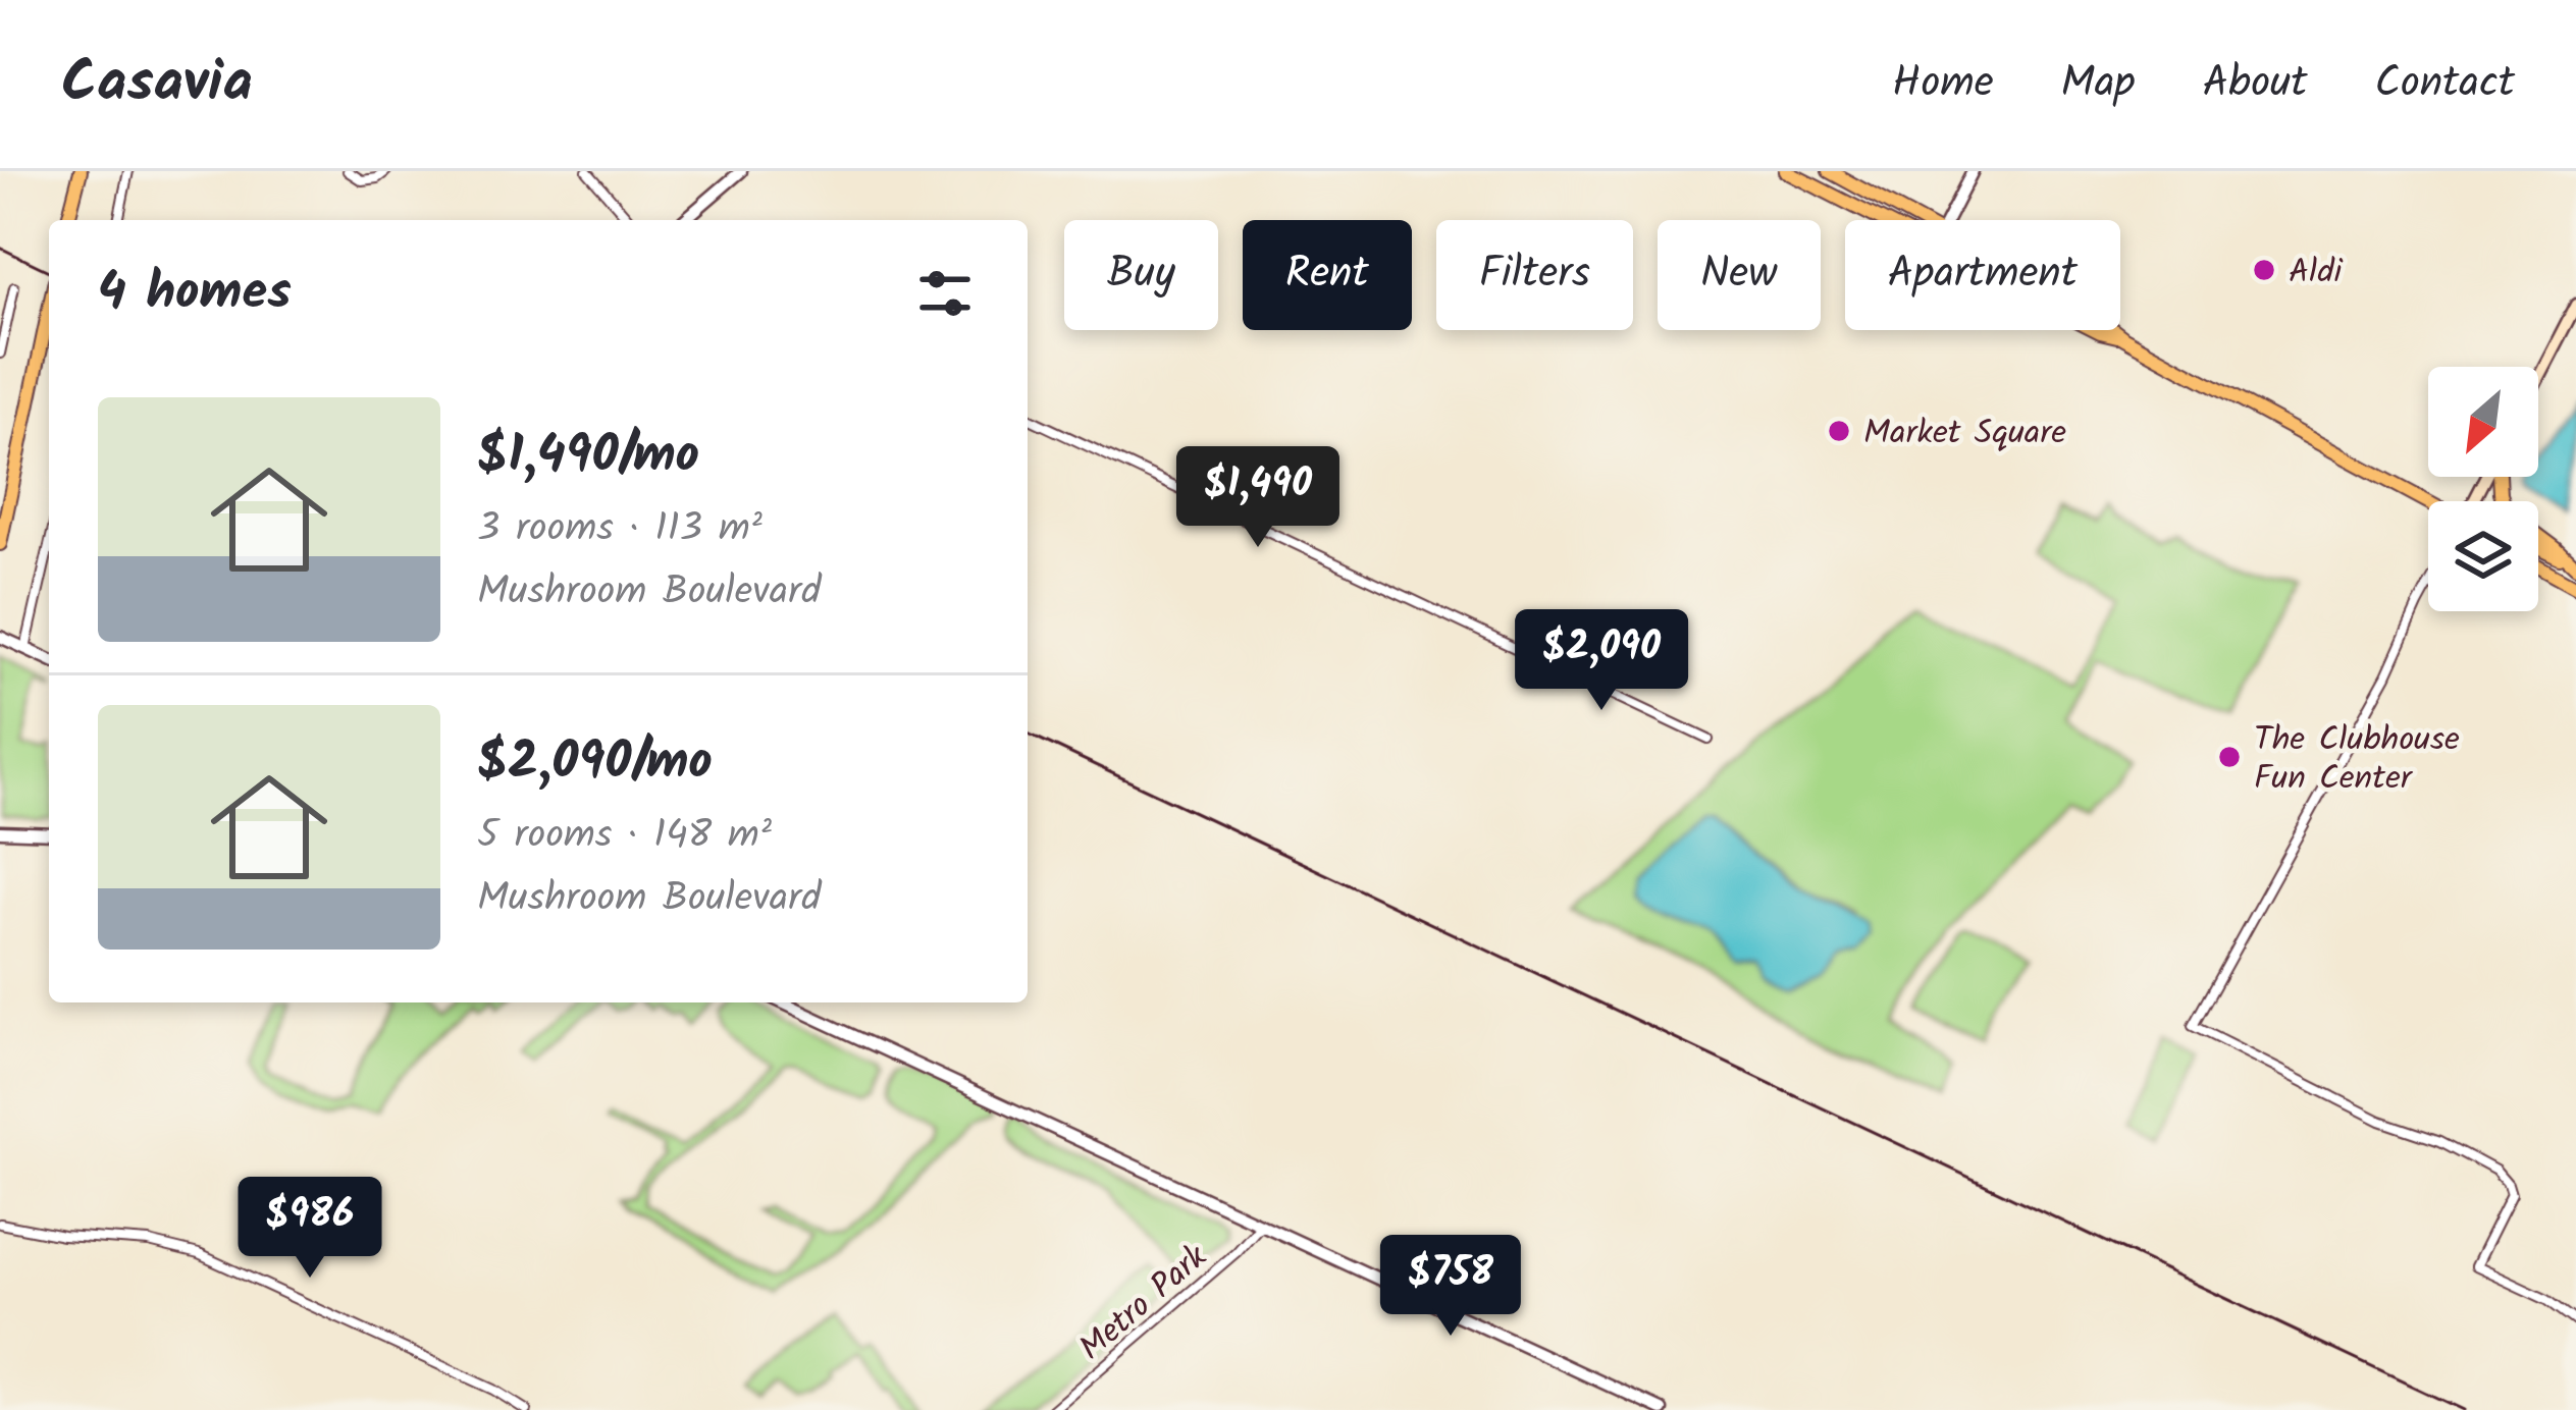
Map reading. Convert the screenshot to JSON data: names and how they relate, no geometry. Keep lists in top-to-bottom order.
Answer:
{
  "streets": {
    "street": ["Metro Park"]
  },
  "places": ["Aldi", "Market Square", "The Clubhouse Fun Center"],
  "north": "bottom left",
  "page": {
    "header": "Casavia",
    "nav": [
      "Home",
      "Map",
      "About",
      "Contact"
    ],
    "chip": [
      "Buy",
      "Rent",
      "Filters",
      "New",
      "Apartment"
    ],
    "heading": "4 homes",
    "list": [
      {
        "name": "$1,490/mo",
        "note": "3 rooms · 113 m² · Mushroom Boulevard"
      },
      {
        "name": "$2,090/mo",
        "note": "5 rooms · 148 m² · Mushroom Boulevard"
      }
    ],
    "price": [
      "$1,490",
      "$2,090",
      "$986",
      "$758"
    ]
  }
}
